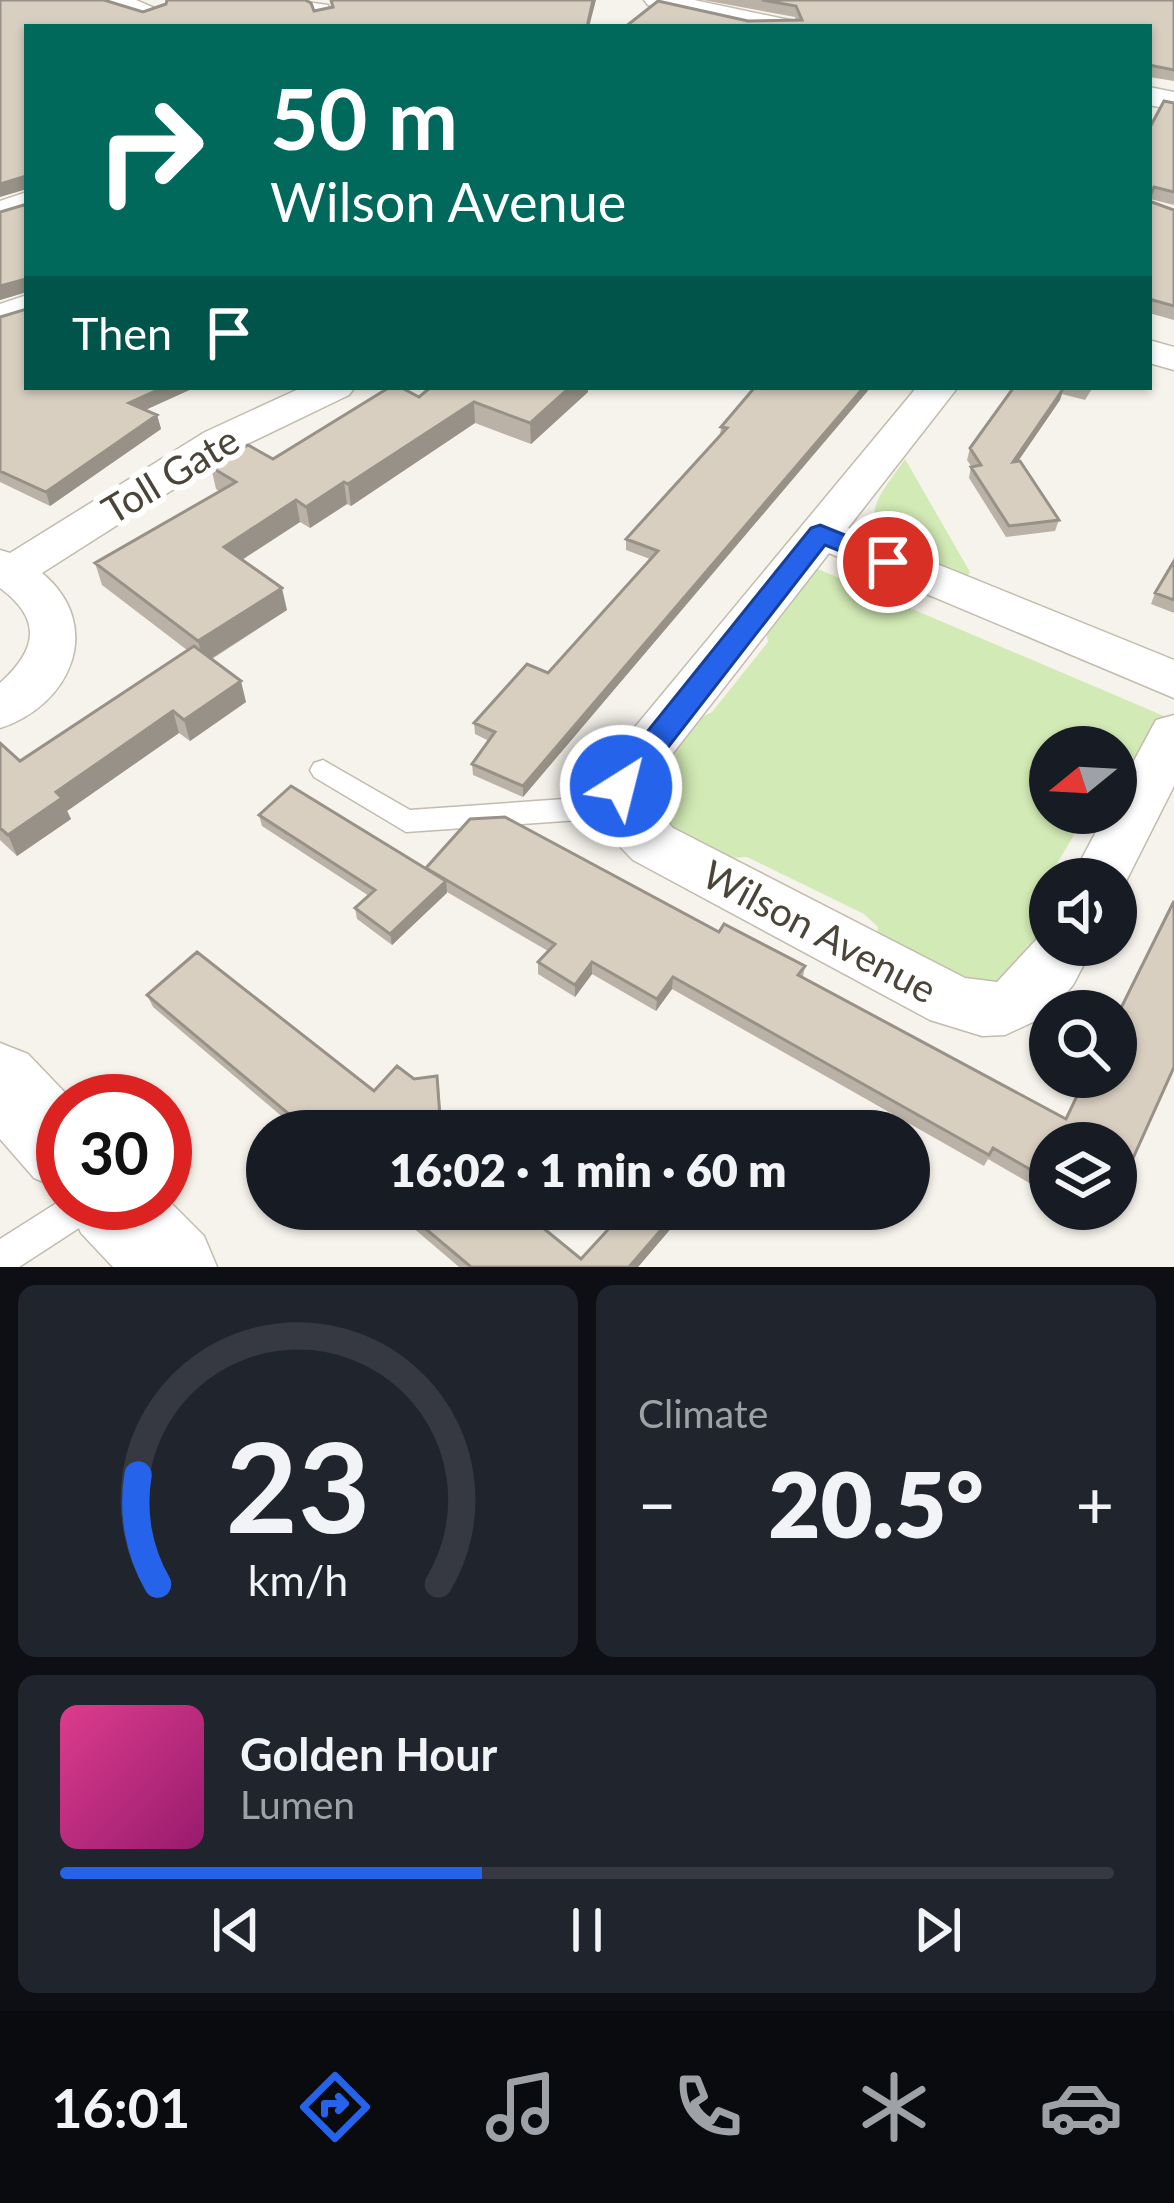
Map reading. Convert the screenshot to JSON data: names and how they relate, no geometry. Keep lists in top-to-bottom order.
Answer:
{
  "streets": {
    "street": ["Toll Gate", "Wilson Avenue"]
  },
  "north": "left",
  "page": {
    "turn": ["50 m", "Wilson Avenue"],
    "then": "Then",
    "limit": "30",
    "trip": "16:02 · 1 min · 60 m",
    "tile": "Climate",
    "heat": ["−", "20.5°", "+"],
    "song": ["Golden Hour", "Lumen"],
    "tabs": "16:01",
    "gauge": ["23", "km/h"]
  }
}
